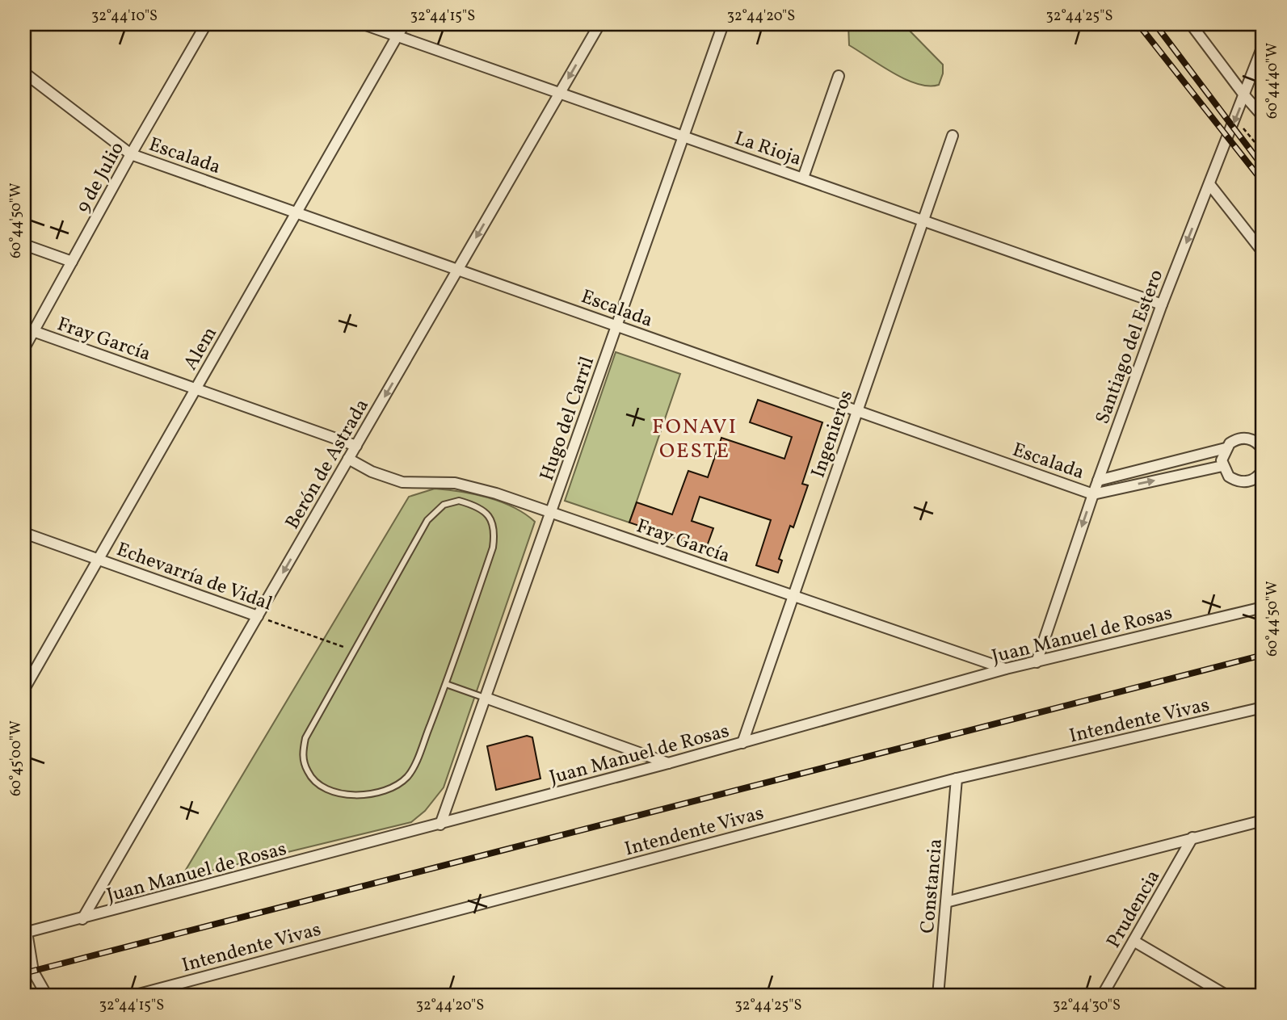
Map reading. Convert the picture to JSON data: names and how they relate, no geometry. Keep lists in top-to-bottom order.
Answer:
{
  "streets": {
    "street": [
      "La Rioja",
      "Escalada",
      "9 de Julio",
      "Fray García",
      "Santiago del Estero",
      "Alem",
      "Hugo del Carril",
      "Ingenieros",
      "Berón de Astrada",
      "Echevarría de Vidal",
      "Juan Manuel de Rosas",
      "Intendente Vivas",
      "Constancia",
      "Prudencia"
    ]
  },
  "crossings": [
    ["La Rioja", "Santiago del Estero"],
    ["La Rioja", "Alem"],
    ["La Rioja", "Hugo del Carril"],
    ["La Rioja", "Ingenieros"],
    ["La Rioja", "Berón de Astrada"],
    ["Escalada", "9 de Julio"],
    ["Escalada", "Santiago del Estero"],
    ["Escalada", "Alem"],
    ["Escalada", "Hugo del Carril"],
    ["Escalada", "Ingenieros"],
    ["Escalada", "Berón de Astrada"],
    ["9 de Julio", "Fray García"],
    ["Fray García", "Alem"],
    ["Fray García", "Hugo del Carril"],
    ["Fray García", "Ingenieros"],
    ["Fray García", "Berón de Astrada"],
    ["Fray García", "Juan Manuel de Rosas"],
    ["Santiago del Estero", "Juan Manuel de Rosas"],
    ["Alem", "Echevarría de Vidal"],
    ["Hugo del Carril", "Juan Manuel de Rosas"],
    ["Ingenieros", "Juan Manuel de Rosas"],
    ["Berón de Astrada", "Echevarría de Vidal"],
    ["Berón de Astrada", "Juan Manuel de Rosas"],
    ["Intendente Vivas", "Constancia"]
  ],
  "one_way": ["Santiago del Estero", "Berón de Astrada"],
  "districts": ["FONAVI OESTE"],
  "coordinates": [
    "32°44'10\"S",
    "32°44'15\"S",
    "32°44'20\"S",
    "32°44'25\"S",
    "60°44'40\"W",
    "60°44'50\"W",
    "60°45'00\"W",
    "32°44'30\"S"
  ]
}
